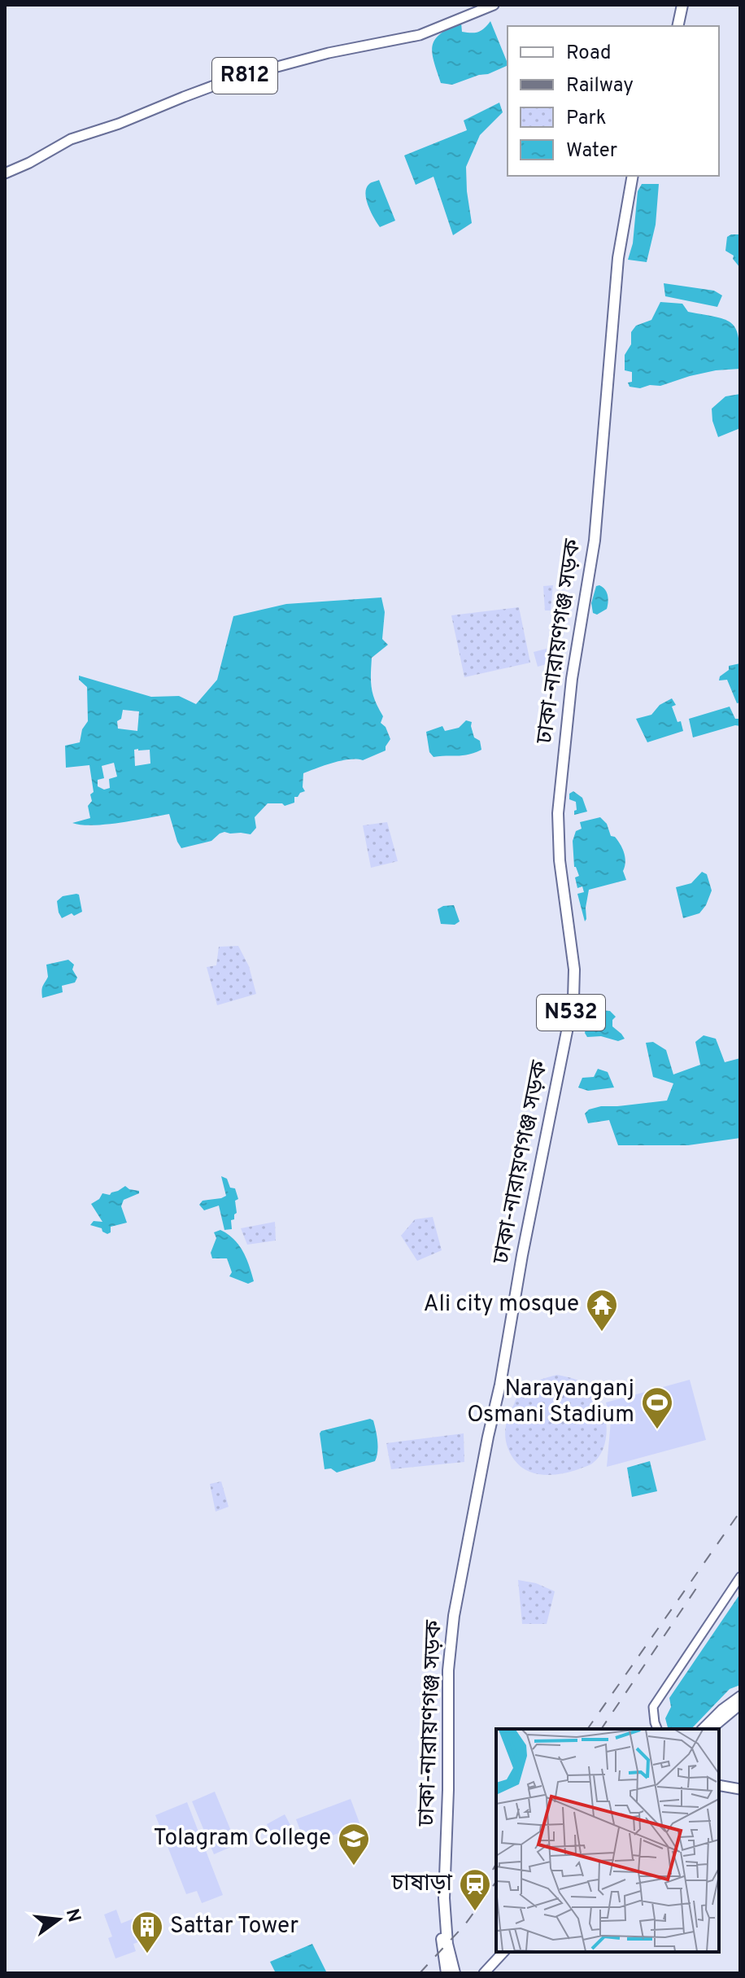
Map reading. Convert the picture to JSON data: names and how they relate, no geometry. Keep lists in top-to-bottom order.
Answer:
{
  "streets": {
    "highway": ["ঢাকা-নারায়ণগঞ্জ সড়ক", "N532"],
    "main road": ["R812"]
  },
  "places": {
    "temple": ["Ali city mosque"],
    "sports": ["Narayanganj Osmani Stadium"],
    "school or university": ["Tolagram College"],
    "station": ["চাষাড়া"],
    "building": ["Sattar Tower"]
  },
  "legend": [
    "Road",
    "Railway",
    "Park",
    "Water"
  ],
  "north": "right"
}
